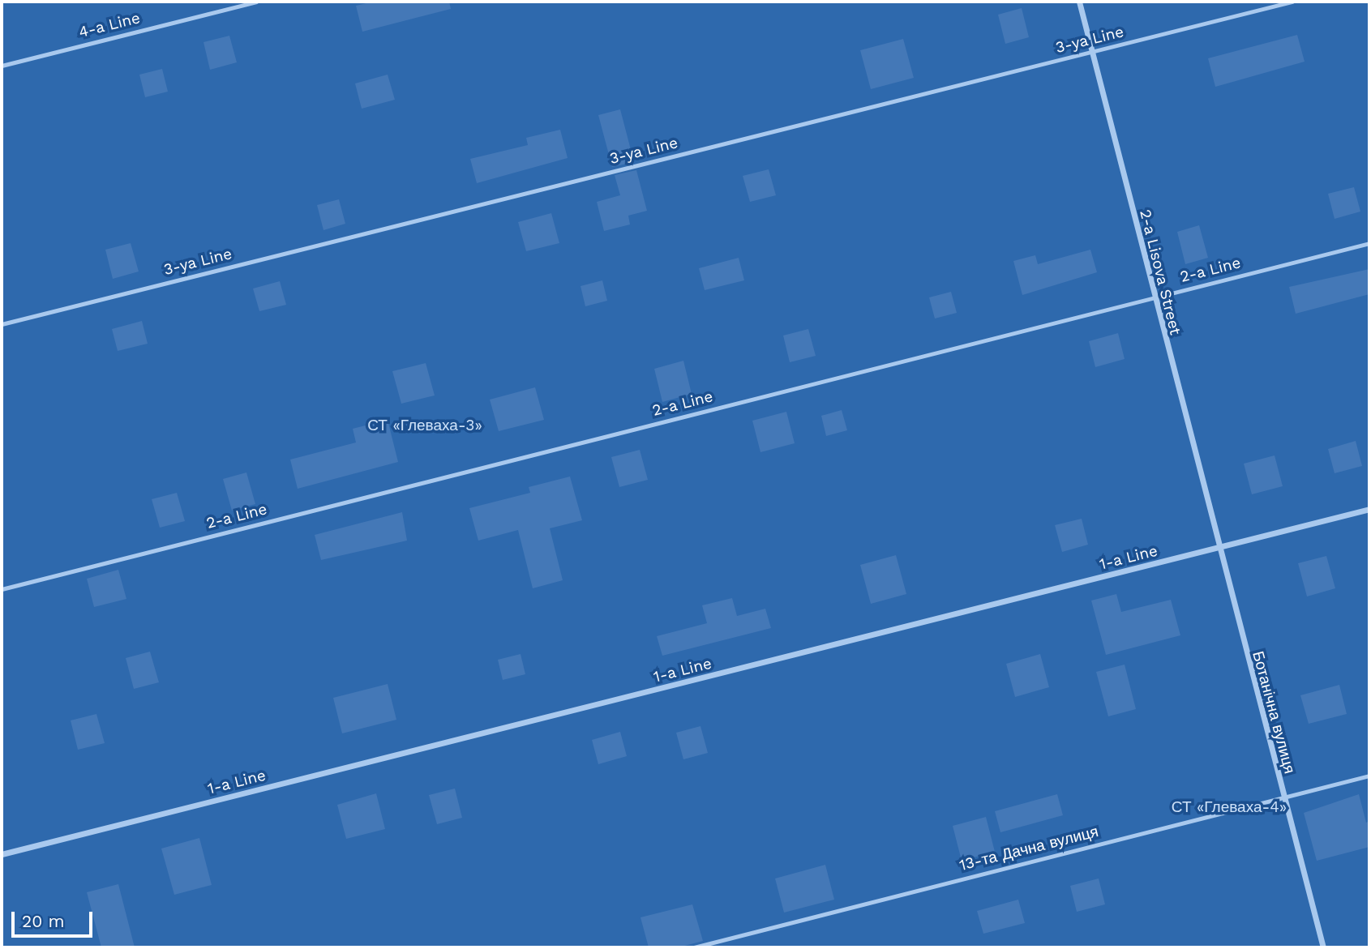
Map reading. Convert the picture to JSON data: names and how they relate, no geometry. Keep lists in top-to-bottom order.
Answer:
{
  "streets": {
    "street": ["2-a Lisova Street", "1-a Line", "Ботанічна вулиця"],
    "lane": [
      "4-a Line",
      "3-ya Line",
      "2-a Line",
      "13-та Дачна вулиця"
    ]
  },
  "crossings": [
    ["3-ya Line", "2-a Lisova Street"],
    ["2-a Line", "2-a Lisova Street"],
    ["2-a Lisova Street", "1-a Line"],
    ["2-a Lisova Street", "Ботанічна вулиця"],
    ["1-a Line", "Ботанічна вулиця"],
    ["Ботанічна вулиця", "13-та Дачна вулиця"]
  ],
  "parks": ["СТ «Глеваха-3»", "СТ «Глеваха-4»"],
  "scale_bar": "20 m"
}
